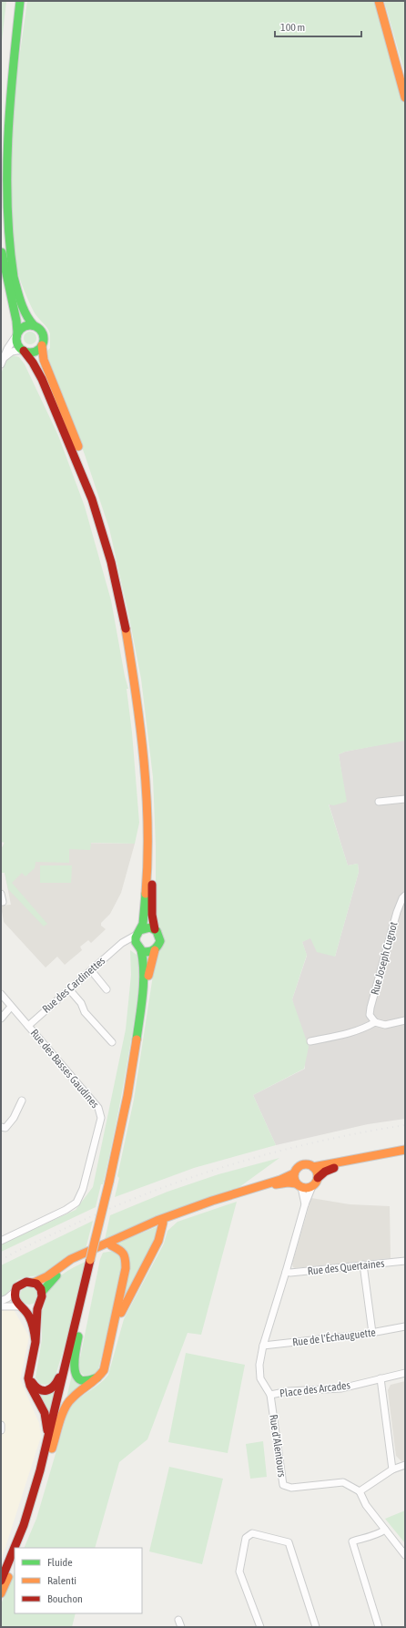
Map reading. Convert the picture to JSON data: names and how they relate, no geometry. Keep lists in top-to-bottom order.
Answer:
{
  "streets": {
    "street": [
      "Rue Joseph Cugnot",
      "Rue des Cardinettes",
      "Rue des Basses Gaudines",
      "Rue des Quertaines",
      "Rue de l'Échauguette",
      "Place des Arcades",
      "Rue d'Alentours"
    ]
  },
  "crossings": [
    ["Rue des Cardinettes", "Rue des Basses Gaudines"],
    ["Rue des Quertaines", "Rue d'Alentours"],
    ["Rue de l'Échauguette", "Rue d'Alentours"],
    ["Place des Arcades", "Rue d'Alentours"]
  ],
  "legend": ["Fluide", "Ralenti", "Bouchon"],
  "scale_bar": "100 m"
}
